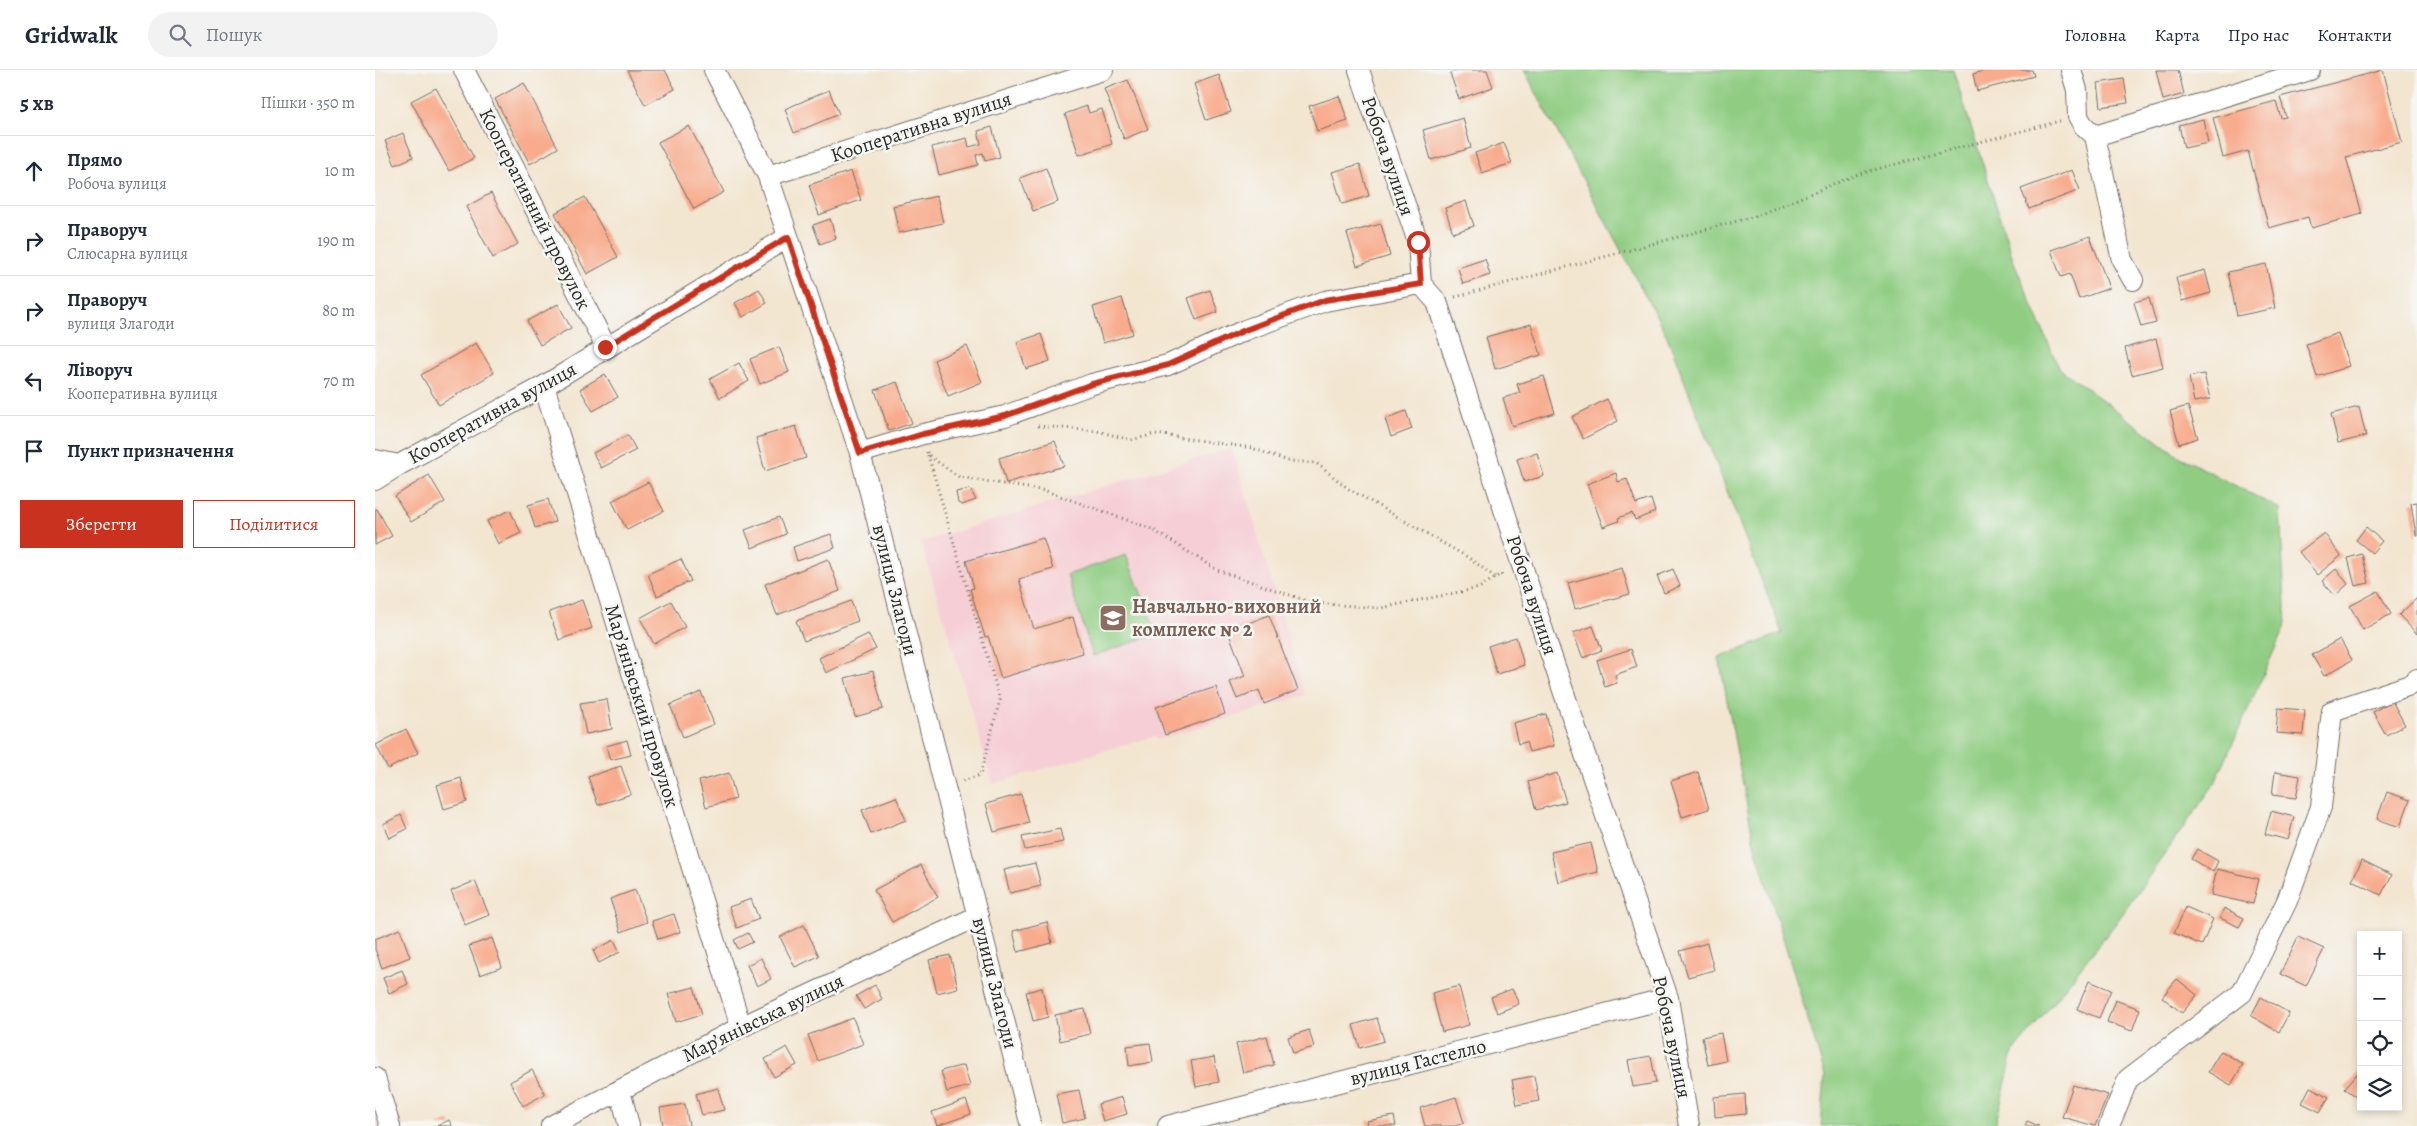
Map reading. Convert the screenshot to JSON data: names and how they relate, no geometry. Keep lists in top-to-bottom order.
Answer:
{
  "streets": {
    "street": [
      "Кооперативна вулиця",
      "Робоча вулиця",
      "Кооперативний провулок",
      "вулиця Злагоди",
      "Мар’янівський провулок",
      "Мар’янівська вулиця",
      "вулиця Гастелло"
    ]
  },
  "crossings": [
    ["Кооперативна вулиця", "Кооперативний провулок"],
    ["Кооперативна вулиця", "вулиця Злагоди"],
    ["Кооперативна вулиця", "Мар’янівський провулок"],
    ["Робоча вулиця", "вулиця Гастелло"],
    ["вулиця Злагоди", "Мар’янівська вулиця"],
    ["Мар’янівський провулок", "Мар’янівська вулиця"]
  ],
  "places": {
    "school or university": ["Навчально-виховний комплекс № 2"]
  },
  "page": {
    "header": "Gridwalk",
    "search": "Пошук",
    "nav": [
      "Головна",
      "Карта",
      "Про нас",
      "Контакти"
    ],
    "heading": ["5 хв", "Пішки · 350 m"],
    "list": [
      ["Прямо", "Робоча вулиця", "10 m"],
      ["Праворуч", "Слюсарна вулиця", "190 m"],
      ["Праворуч", "вулиця Злагоди", "80 m"],
      ["Ліворуч", "Кооперативна вулиця", "70 m"],
      "Пункт призначення"
    ],
    "buttons": ["Зберегти", "Поділитися"],
    "map_buttons": ["+", "−"]
  }
}
